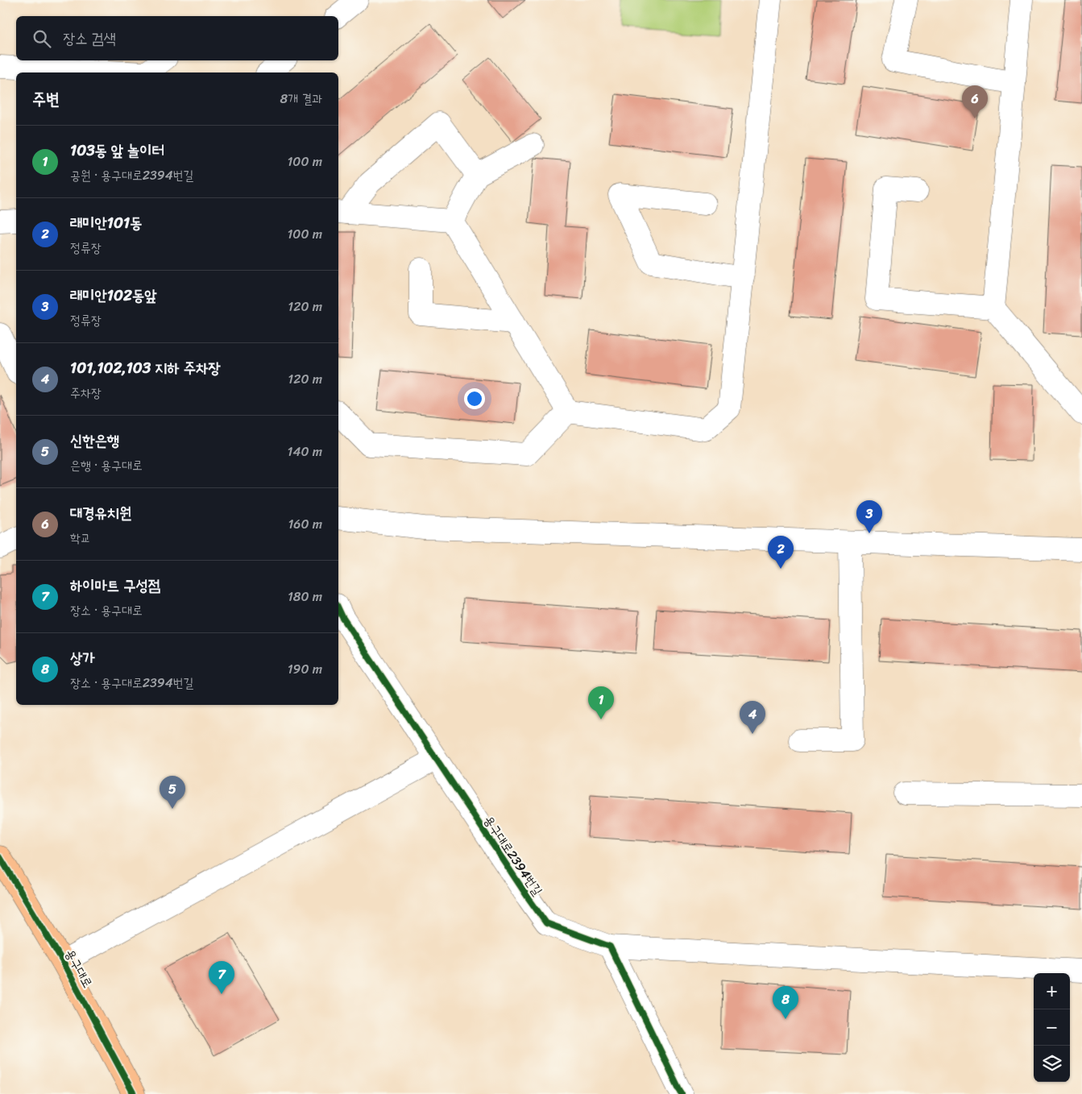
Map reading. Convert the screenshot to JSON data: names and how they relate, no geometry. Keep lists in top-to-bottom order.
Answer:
{
  "streets": {
    "main road": ["용구대로"],
    "street": ["용구대로2394번길"]
  },
  "page": {
    "search": "장소 검색",
    "heading": ["주변", "8개 결과"],
    "pins": [
      "6",
      "3",
      "2",
      "1",
      "4",
      "5",
      "7",
      "8"
    ],
    "list": [
      {
        "mark": "1",
        "name": "103동 앞 놀이터",
        "note": "공원 · 용구대로2394번길",
        "value": "100 m"
      },
      {
        "mark": "2",
        "name": "래미안101동",
        "note": "정류장",
        "value": "100 m"
      },
      {
        "mark": "3",
        "name": "래미안102동앞",
        "note": "정류장",
        "value": "120 m"
      },
      {
        "mark": "4",
        "name": "101,102,103 지하 주차장",
        "note": "주차장",
        "value": "120 m"
      },
      {
        "mark": "5",
        "name": "신한은행",
        "note": "은행 · 용구대로",
        "value": "140 m"
      },
      {
        "mark": "6",
        "name": "대경유치원",
        "note": "학교",
        "value": "160 m"
      },
      {
        "mark": "7",
        "name": "하이마트 구성점",
        "note": "장소 · 용구대로",
        "value": "180 m"
      },
      {
        "mark": "8",
        "name": "상가",
        "note": "장소 · 용구대로2394번길",
        "value": "190 m"
      }
    ],
    "map_buttons": ["+", "−"]
  }
}
